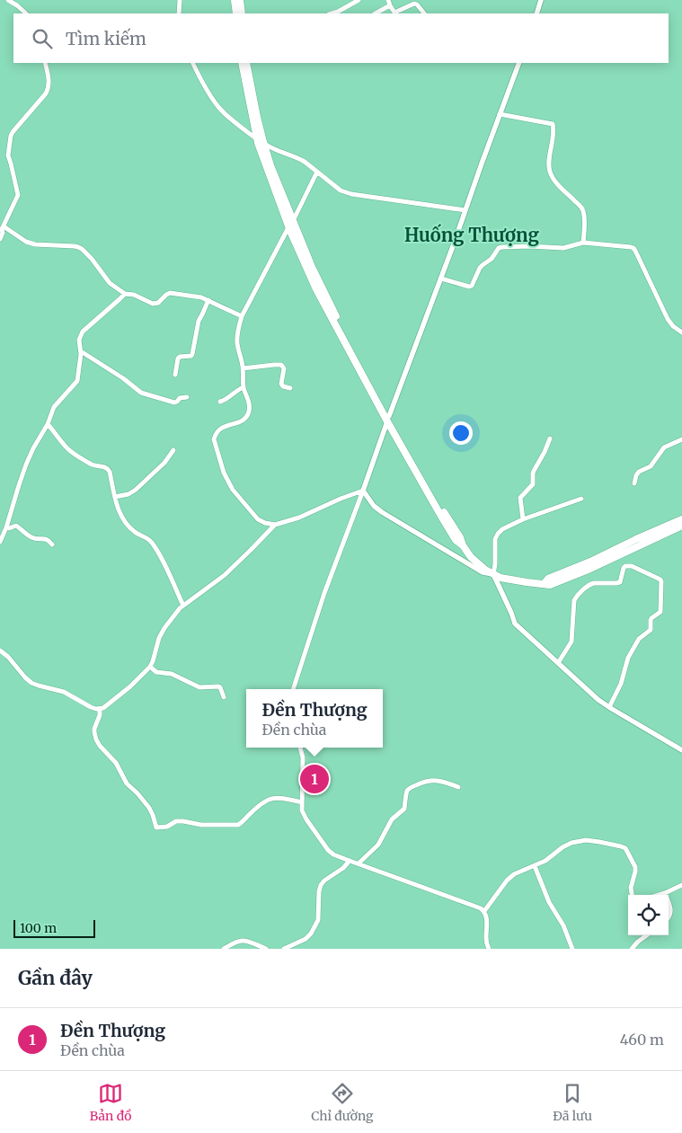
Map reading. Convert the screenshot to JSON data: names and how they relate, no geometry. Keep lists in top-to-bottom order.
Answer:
{
  "districts": ["Huống Thượng"],
  "scale_bar": "100 m",
  "page": {
    "search": "Tìm kiếm",
    "popup": ["Đền Thượng", "Đền chùa"],
    "pins": "1",
    "scale": "100 m",
    "heading": "Gần đây",
    "list": [
      {
        "mark": "1",
        "name": "Đền Thượng",
        "note": "Đền chùa",
        "value": "460 m"
      }
    ],
    "nav": ["Bản đồ", "Chỉ đường", "Đã lưu"]
  }
}
